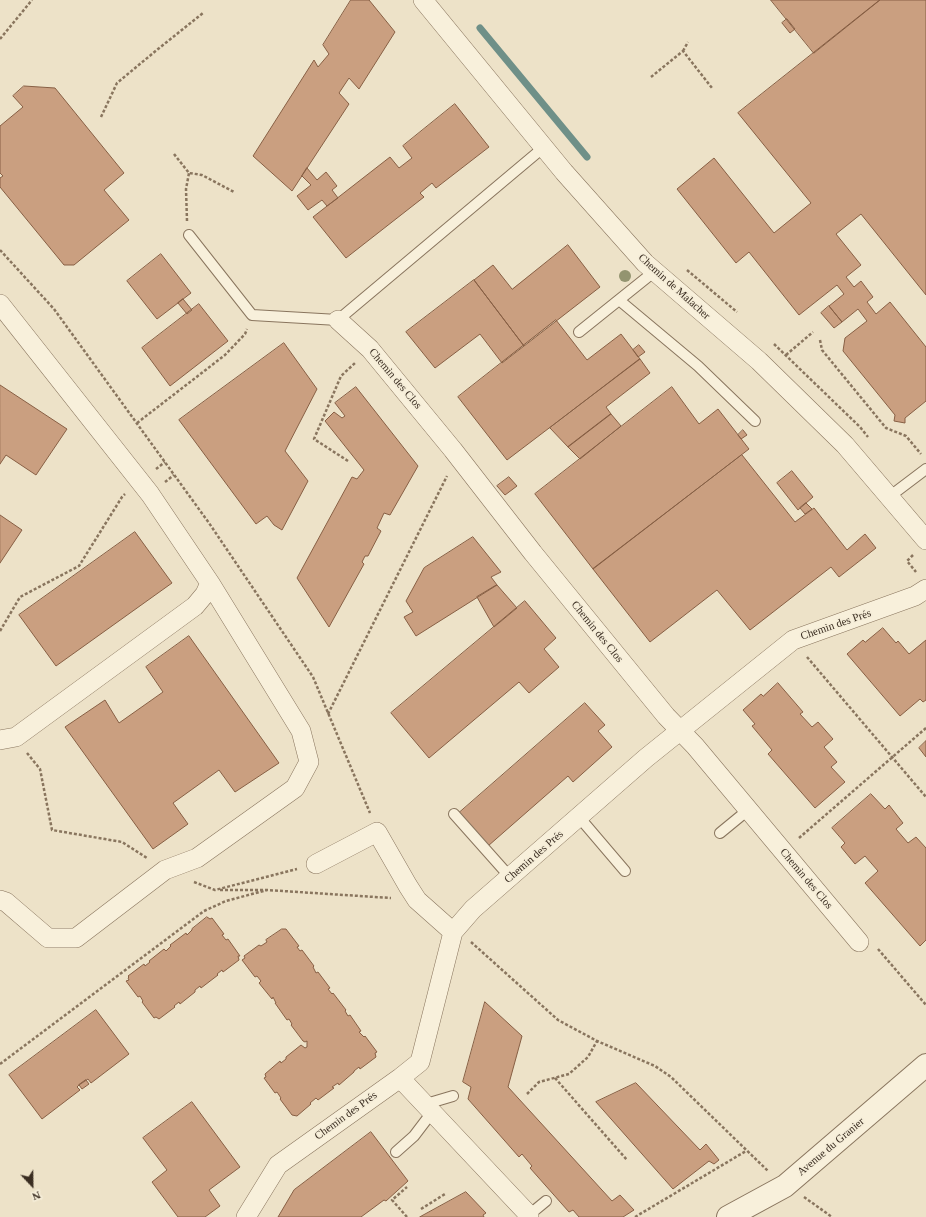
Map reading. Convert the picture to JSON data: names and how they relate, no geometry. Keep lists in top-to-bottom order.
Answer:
{
  "streets": {
    "street": [
      "Chemin de Malacher",
      "Chemin des Clos",
      "Chemin des Prés",
      "Avenue du Granier"
    ]
  },
  "crossings": [
    ["Chemin des Clos", "Chemin des Prés"]
  ],
  "north": "bottom"
}
